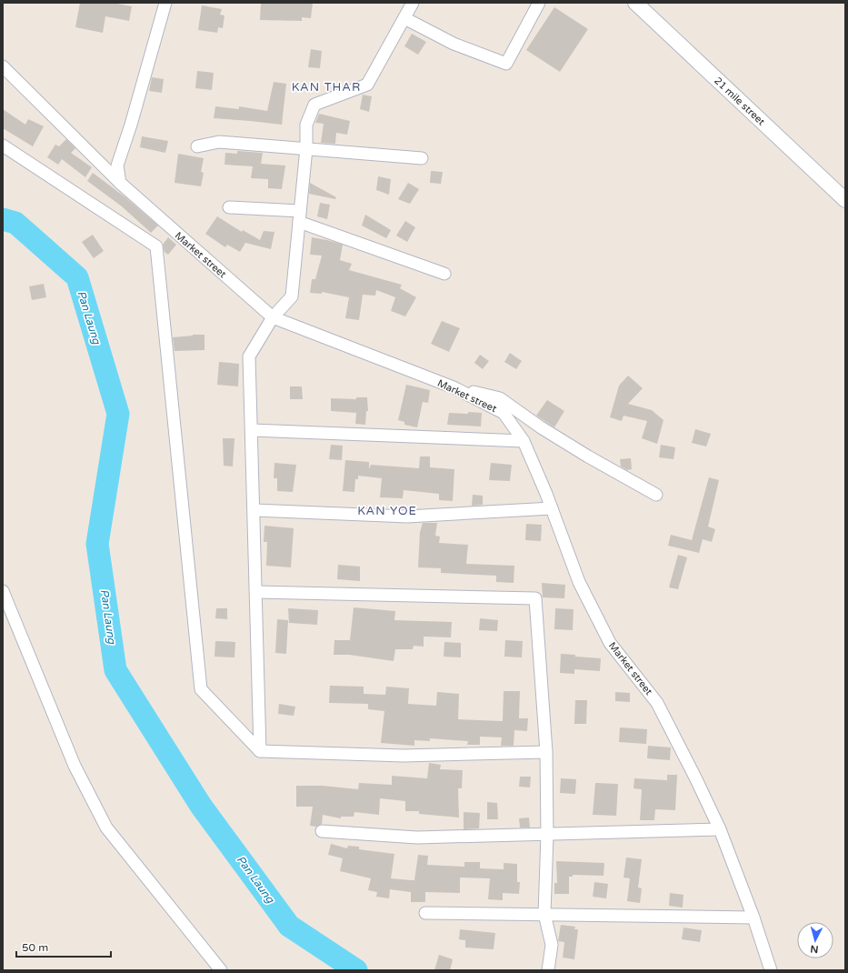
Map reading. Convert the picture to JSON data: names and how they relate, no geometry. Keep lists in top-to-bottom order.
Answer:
{
  "streets": {
    "street": ["21 mile street", "Market street"]
  },
  "districts": ["KAN THAR", "KAN YOE"],
  "water": ["Pan Laung"],
  "scale_bar": "50 m",
  "north": "bottom"
}
